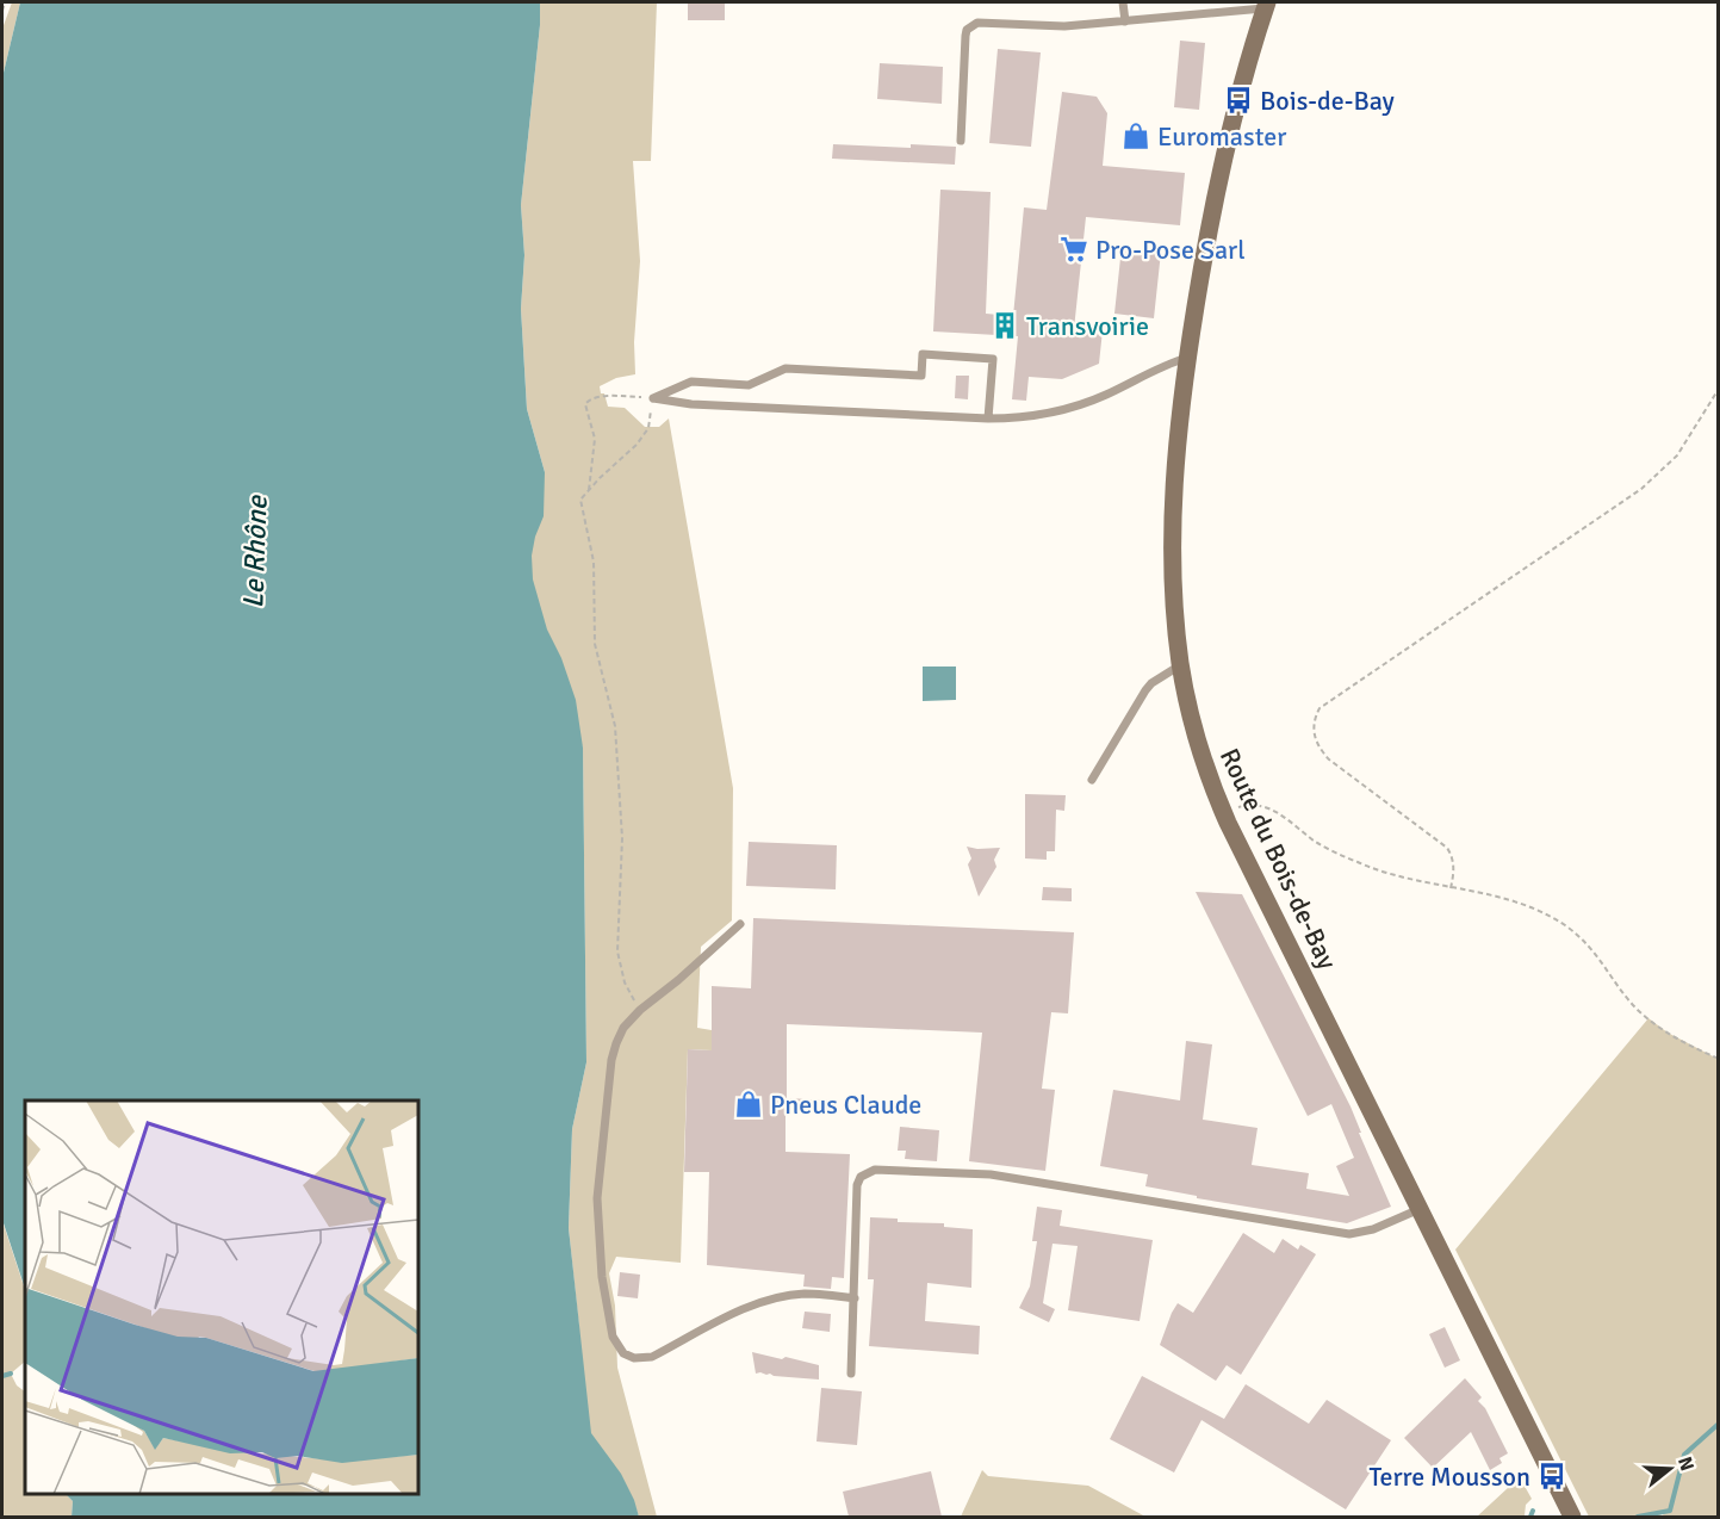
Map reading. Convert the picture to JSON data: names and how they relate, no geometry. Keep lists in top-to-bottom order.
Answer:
{
  "streets": {
    "main road": ["Route du Bois-de-Bay"]
  },
  "water": ["Le Rhône"],
  "places": {
    "bus stop": ["Bois-de-Bay", "Terre Mousson"],
    "shop": ["Euromaster", "Pneus Claude"],
    "supermarket": ["Pro-Pose Sarl"],
    "building": ["Transvoirie"]
  },
  "north": "right"
}
